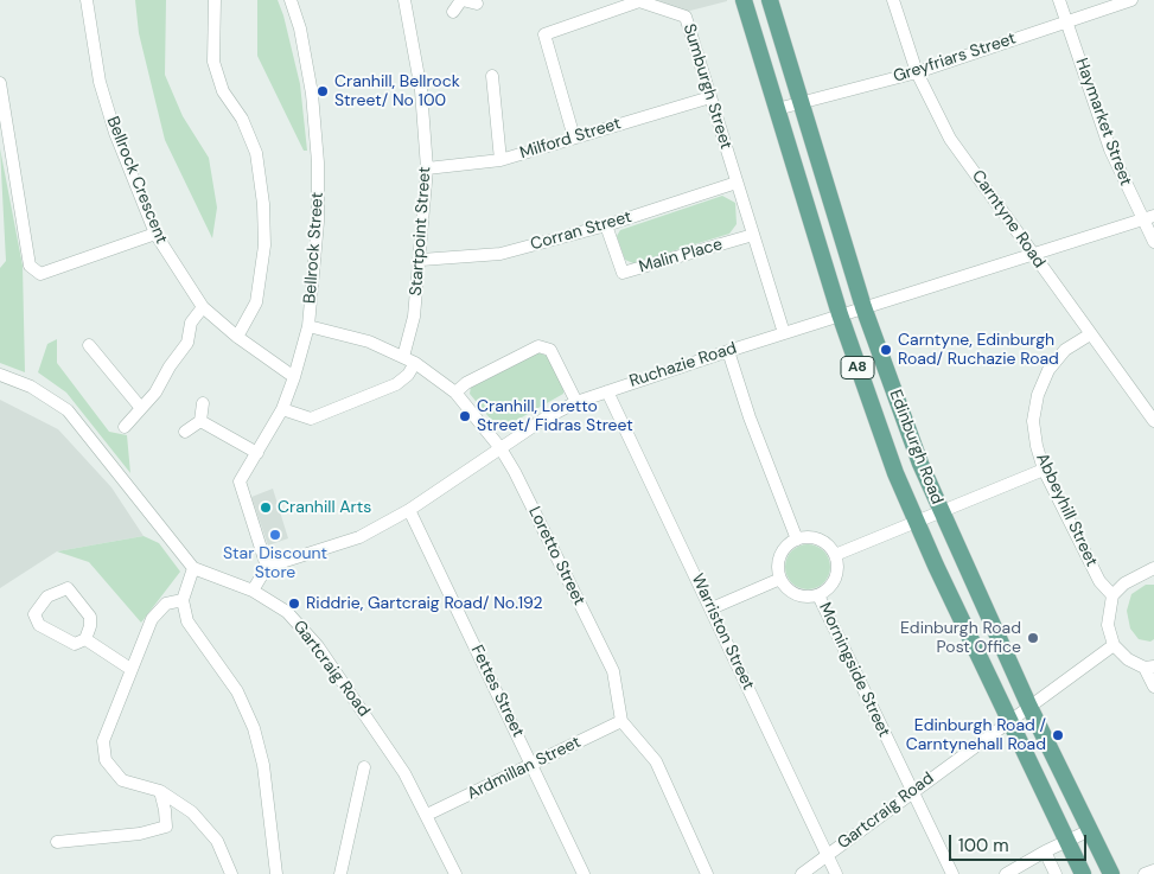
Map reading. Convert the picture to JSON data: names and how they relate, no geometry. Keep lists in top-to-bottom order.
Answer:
{
  "streets": {
    "main road": ["A8", "Edinburgh Road"],
    "street": [
      "Greyfriars Street",
      "Sumburgh Street",
      "Haymarket Street",
      "Milford Street",
      "Bellrock Crescent",
      "Carntyne Road",
      "Startpoint Street",
      "Corran Street",
      "Bellrock Street",
      "Malin Place",
      "Ruchazie Road",
      "Abbeyhill Street",
      "Loretto Street",
      "Warriston Street",
      "Gartcraig Road",
      "Morningside Street",
      "Fettes Street",
      "Ardmillan Street"
    ]
  },
  "crossings": [
    ["Greyfriars Street", "Haymarket Street"],
    ["Greyfriars Street", "Carntyne Road"],
    ["Greyfriars Street", "Edinburgh Road"],
    ["Sumburgh Street", "Milford Street"],
    ["Sumburgh Street", "Corran Street"],
    ["Sumburgh Street", "Malin Place"],
    ["Sumburgh Street", "Ruchazie Road"],
    ["Haymarket Street", "Ruchazie Road"],
    ["Milford Street", "Startpoint Street"],
    ["Bellrock Crescent", "Bellrock Street"],
    ["Carntyne Road", "Ruchazie Road"],
    ["Carntyne Road", "Abbeyhill Street"],
    ["Startpoint Street", "Corran Street"],
    ["Startpoint Street", "Loretto Street"],
    ["Corran Street", "Malin Place"],
    ["Bellrock Street", "Ruchazie Road"],
    ["Bellrock Street", "Loretto Street"],
    ["Ruchazie Road", "Edinburgh Road"],
    ["Ruchazie Road", "Loretto Street"],
    ["Ruchazie Road", "Warriston Street"],
    ["Ruchazie Road", "Fettes Street"],
    ["Edinburgh Road", "Gartcraig Road"],
    ["Loretto Street", "Ardmillan Street"],
    ["Warriston Street", "Gartcraig Road"],
    ["Gartcraig Road", "Morningside Street"],
    ["Gartcraig Road", "Ardmillan Street"],
    ["Fettes Street", "Ardmillan Street"]
  ],
  "places": [
    "Cranhill, Bellrock Street/ No 100",
    "Carntyne, Edinburgh Road/ Ruchazie Road",
    "Cranhill, Loretto Street/ Fidras Street",
    "Cranhill Arts",
    "Star Discount Store",
    "Riddrie, Gartcraig Road/ No.192",
    "Edinburgh Road Post Office",
    "Edinburgh Road / Carntynehall Road"
  ],
  "scale_bar": "100 m"
}
